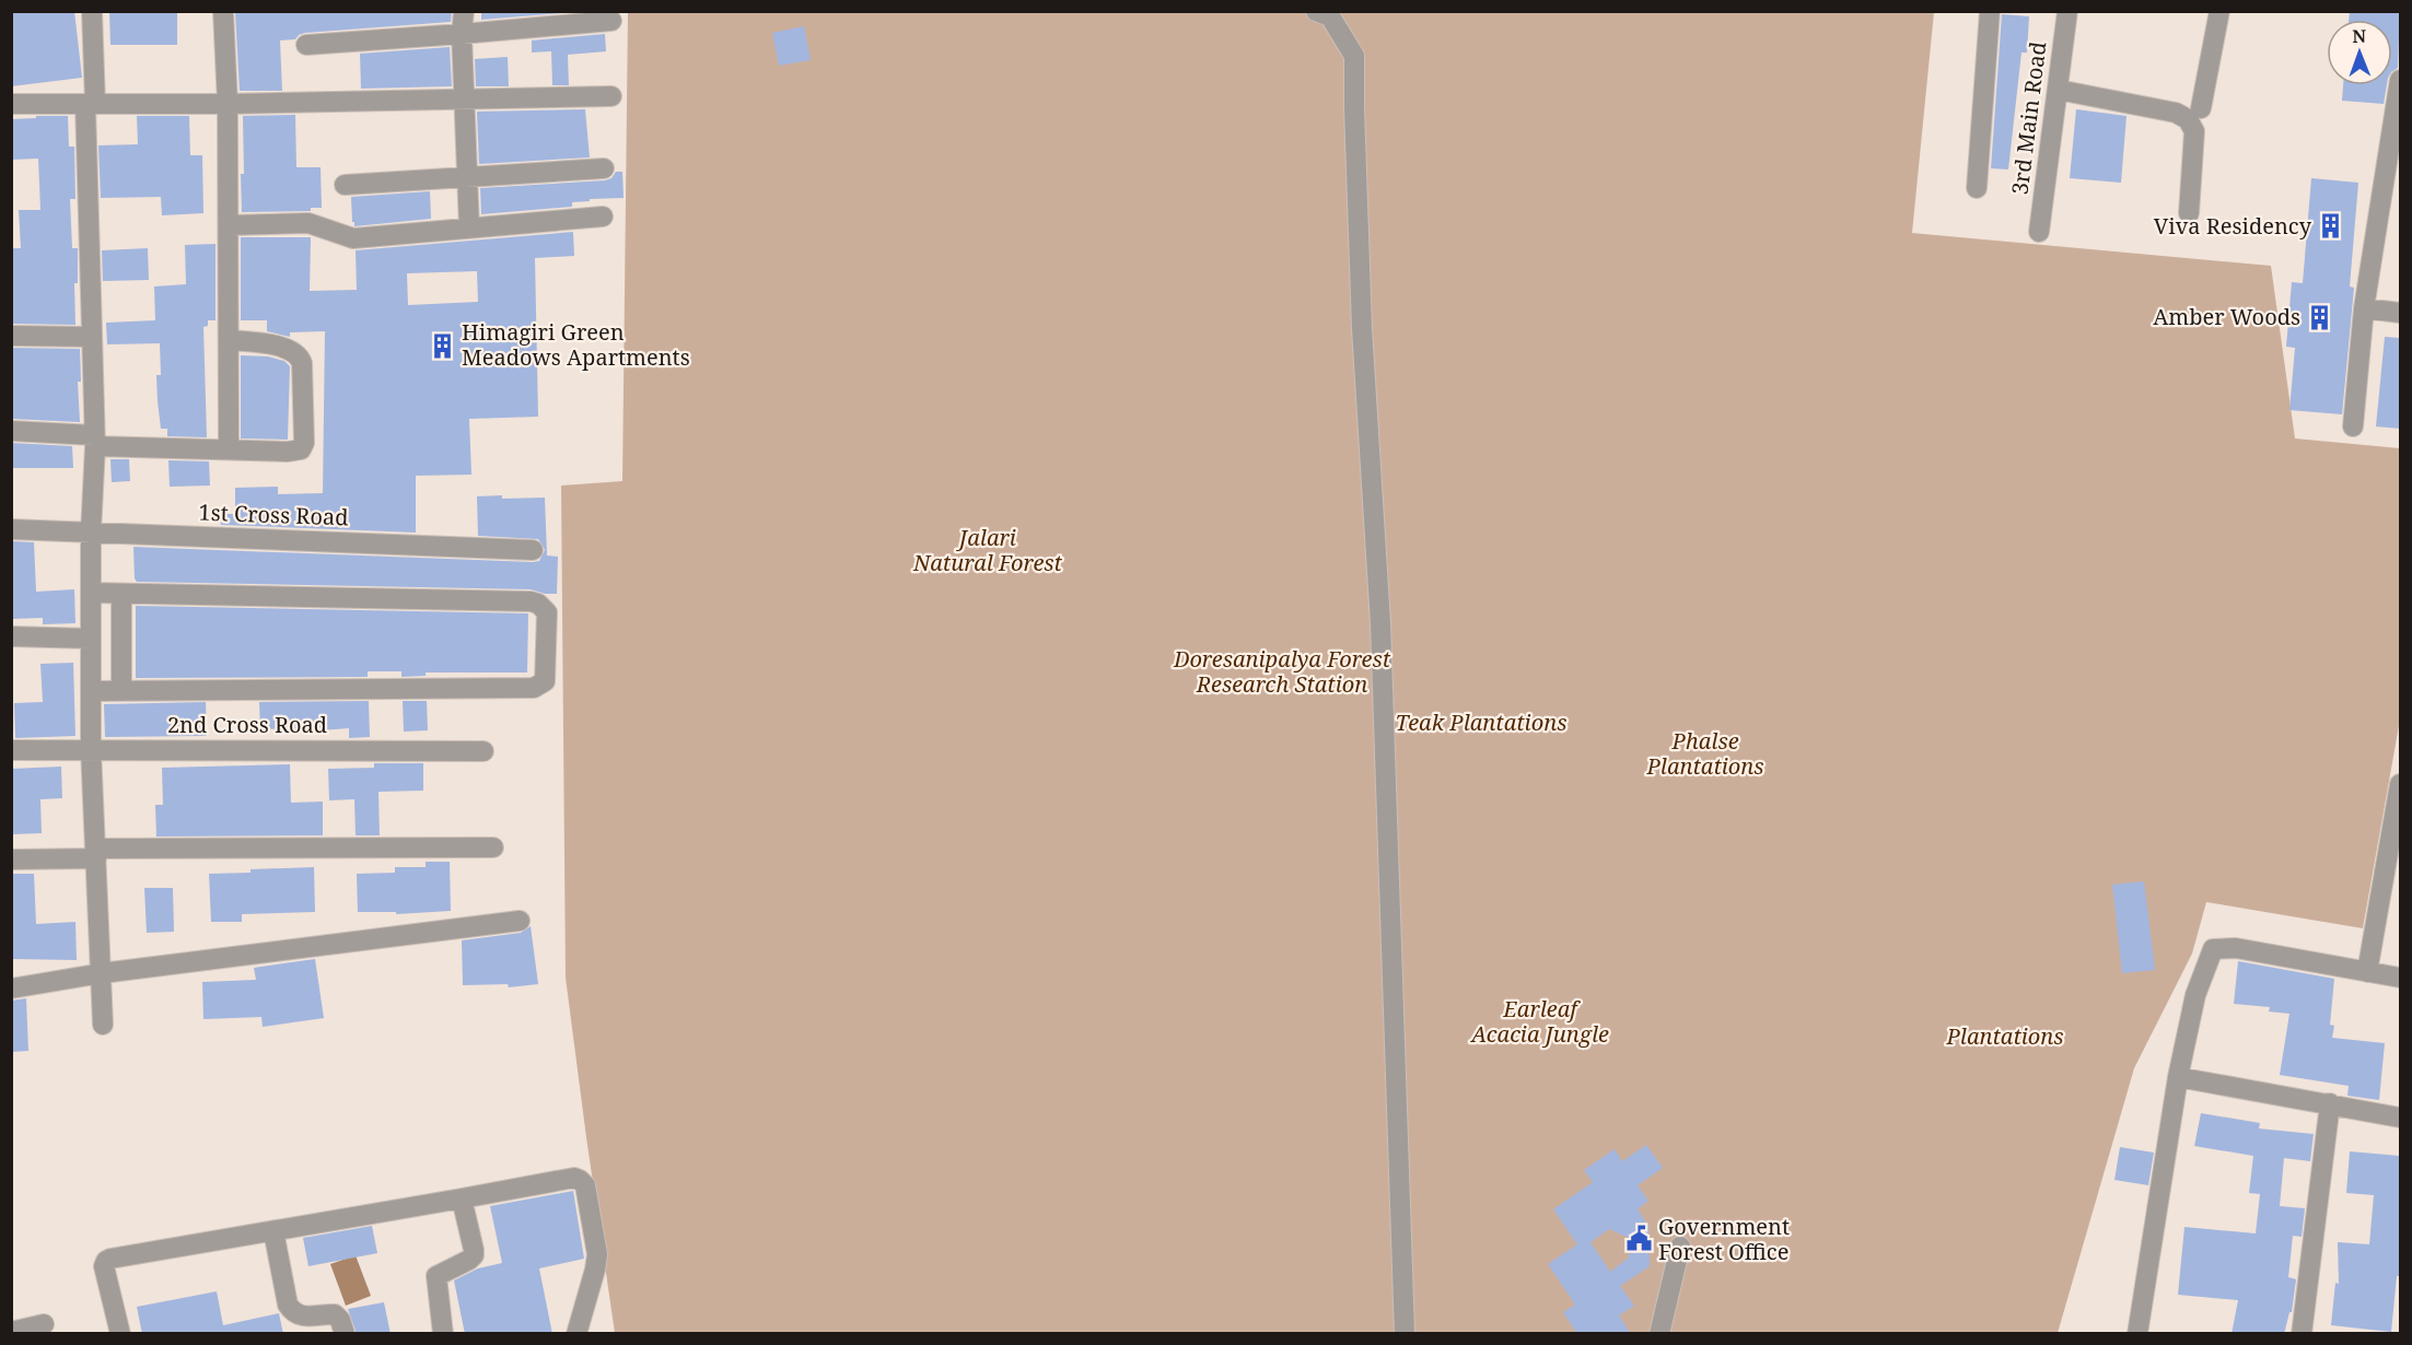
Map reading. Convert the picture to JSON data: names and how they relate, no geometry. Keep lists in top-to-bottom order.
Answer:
{
  "streets": {
    "street": ["3rd Main Road", "1st Cross Road", "2nd Cross Road"]
  },
  "parks": [
    "Jalari Natural Forest",
    "Doresanipalya Forest Research Station",
    "Teak Plantations",
    "Phalse Plantations",
    "Earleaf Acacia Jungle",
    "Plantations"
  ],
  "places": {
    "building": ["Viva Residency", "Amber Woods", "Himagiri Green Meadows Apartments"],
    "public building": ["Government Forest Office"]
  },
  "north": "top"
}
